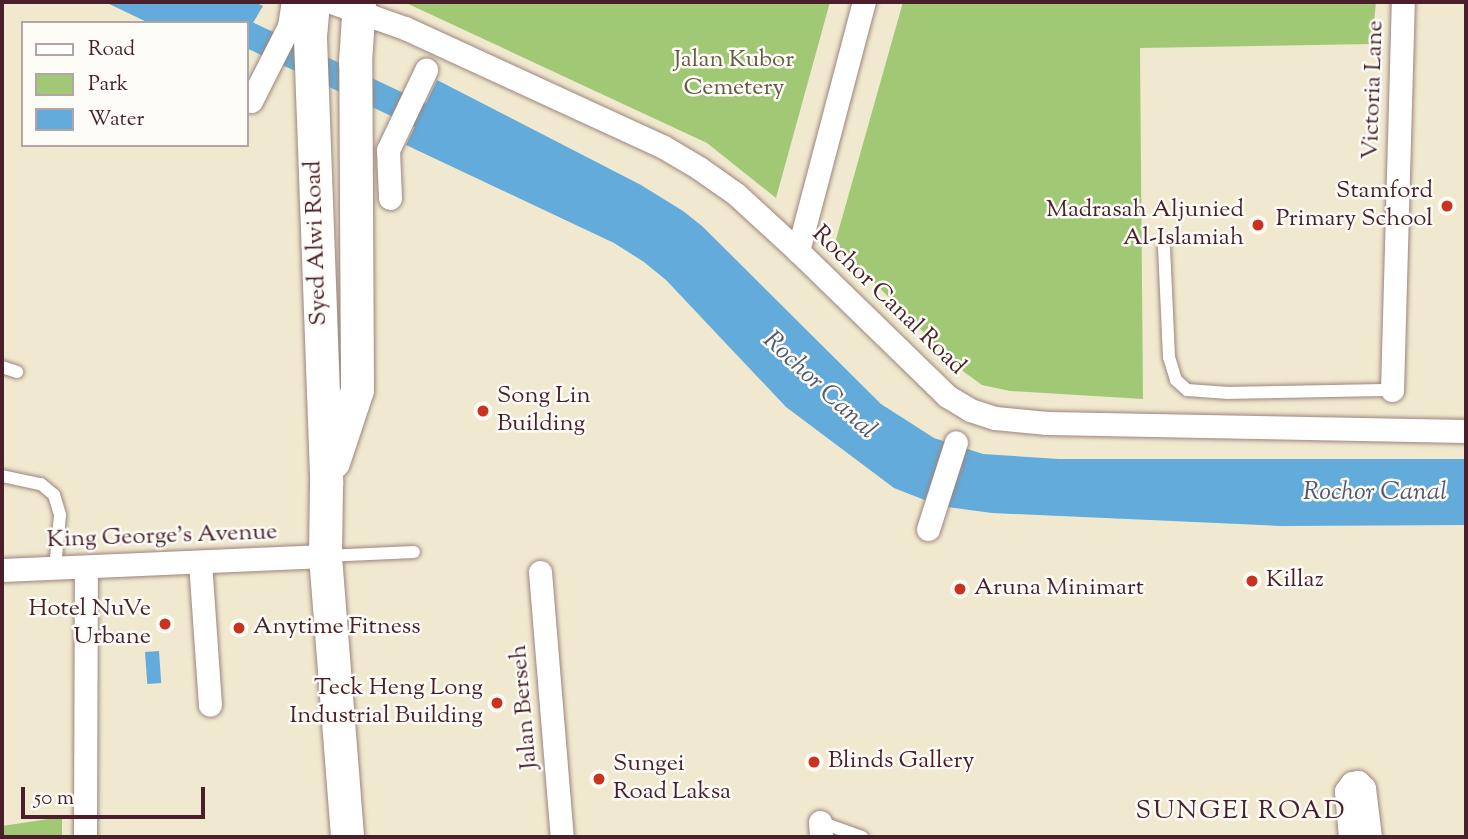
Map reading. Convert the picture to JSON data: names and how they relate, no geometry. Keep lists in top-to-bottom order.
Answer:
{
  "streets": {
    "street": [
      "Victoria Lane",
      "Syed Alwi Road",
      "Rochor Canal Road",
      "King George's Avenue",
      "Jalan Berseh"
    ]
  },
  "crossings": [
    ["Syed Alwi Road", "Rochor Canal Road"],
    ["Syed Alwi Road", "King George's Avenue"]
  ],
  "districts": ["SUNGEI ROAD"],
  "water": ["Rochor Canal"],
  "parks": ["Jalan Kubor Cemetery"],
  "places": [
    "Stamford Primary School",
    "Madrasah Aljunied Al-Islamiah",
    "Song Lin Building",
    "Killaz",
    "Aruna Minimart",
    "Hotel NuVe Urbane",
    "Anytime Fitness",
    "Teck Heng Long Industrial Building",
    "Blinds Gallery",
    "Sungei Road Laksa"
  ],
  "legend": ["Road", "Park", "Water"],
  "scale_bar": "50 m"
}
